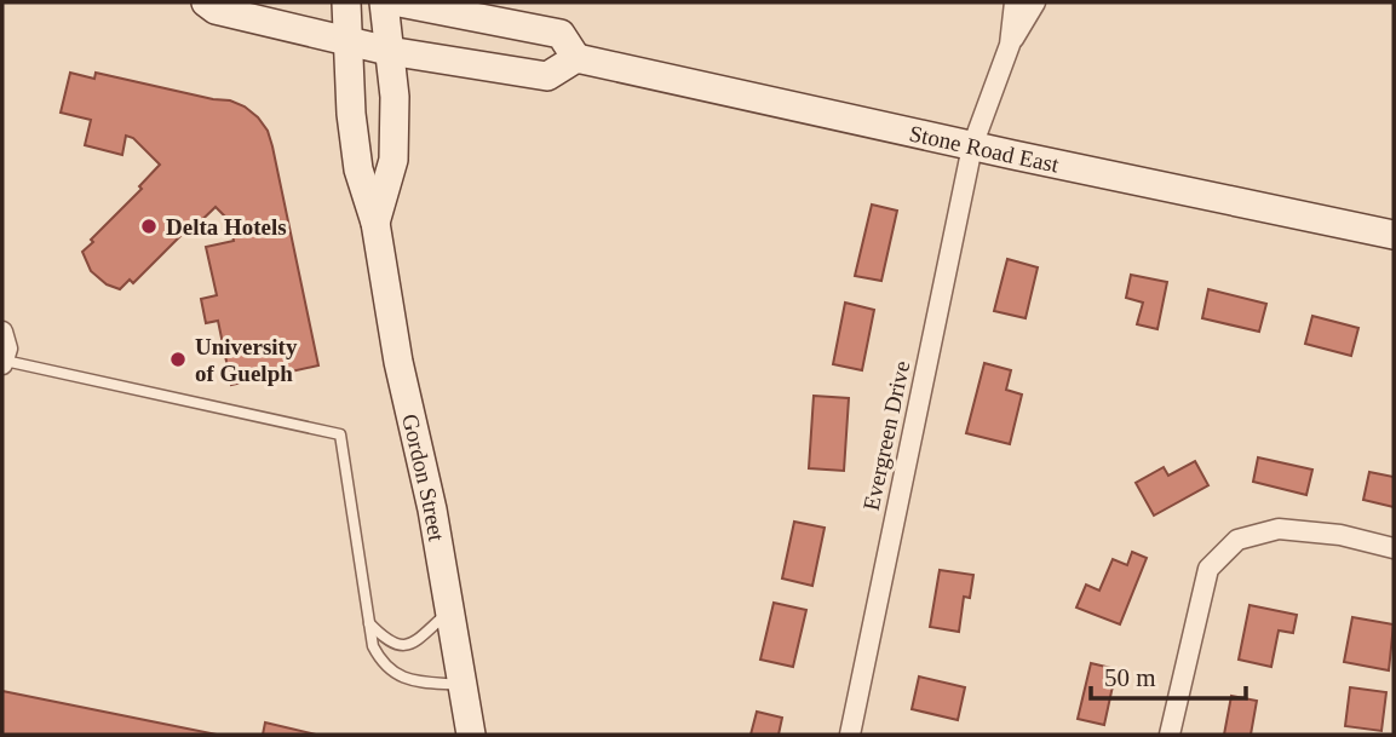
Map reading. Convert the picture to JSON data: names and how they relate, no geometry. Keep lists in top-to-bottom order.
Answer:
{
  "streets": {
    "main road": ["Stone Road East", "Gordon Street"],
    "street": ["Evergreen Drive"]
  },
  "crossings": [
    ["Stone Road East", "Evergreen Drive"]
  ],
  "places": ["Delta Hotels", "University of Guelph"],
  "scale_bar": "50 m"
}
